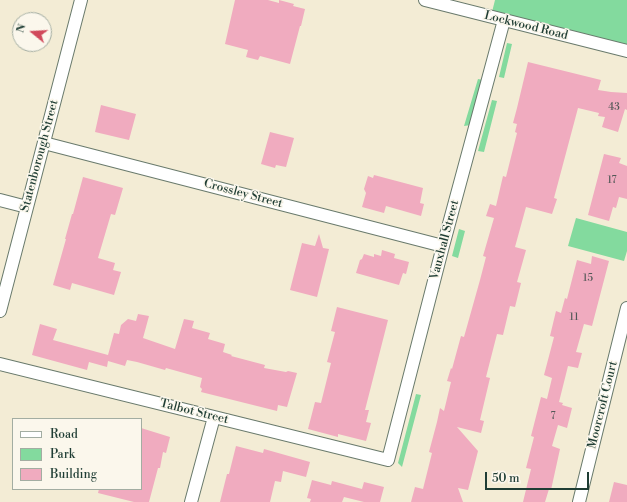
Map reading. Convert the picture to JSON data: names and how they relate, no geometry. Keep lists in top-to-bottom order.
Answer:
{
  "streets": {
    "street": [
      "Lockwood Road",
      "Statenborough Street",
      "Crossley Street",
      "Vauxhall Street",
      "Moorcroft Court",
      "Talbot Street"
    ]
  },
  "crossings": [
    ["Lockwood Road", "Vauxhall Street"],
    ["Statenborough Street", "Crossley Street"],
    ["Crossley Street", "Vauxhall Street"],
    ["Vauxhall Street", "Talbot Street"]
  ],
  "house_numbers": [
    "43",
    "17",
    "15",
    "11",
    "7"
  ],
  "legend": ["Road", "Park", "Building"],
  "scale_bar": "50 m",
  "north": "left"
}
